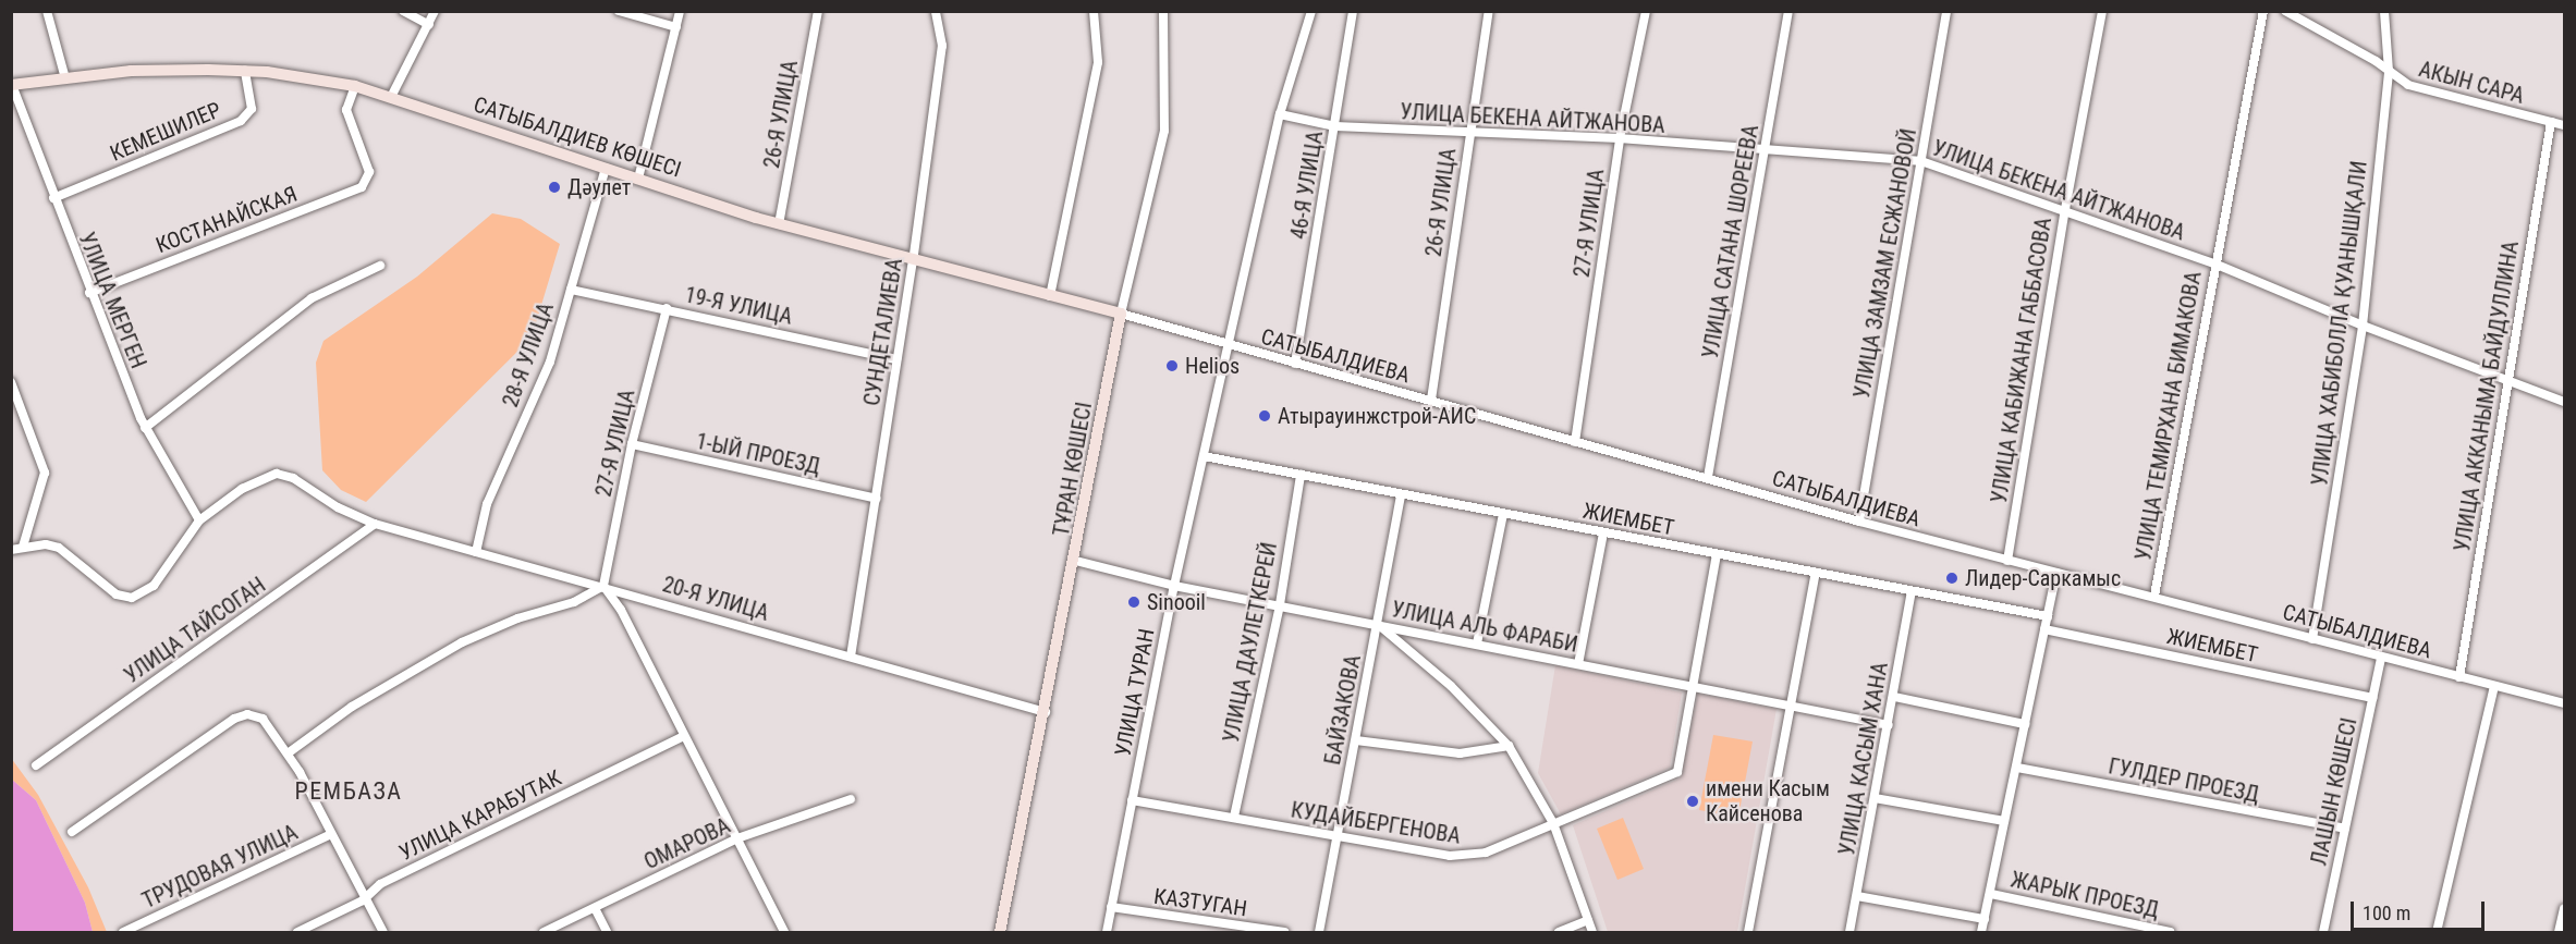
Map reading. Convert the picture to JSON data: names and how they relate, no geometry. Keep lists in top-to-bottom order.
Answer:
{
  "streets": {
    "main road": ["САТЫБАЛДИЕВ КӨШЕСІ", "ТҰРАН КӨШЕСІ"],
    "street": [
      "АКЫН САРА",
      "26-Я УЛИЦА",
      "УЛИЦА БЕКЕНА АЙТЖАНОВА",
      "КЕМЕШИЛЕР",
      "46-Я УЛИЦА",
      "КОСТАНАЙСКАЯ",
      "27-Я УЛИЦА",
      "УЛИЦА САТАНА ШОРЕЕВА",
      "УЛИЦА ЗАМЗАМ ЕСЖАНОВОЙ",
      "УЛИЦА МЕРГЕН",
      "19-Я УЛИЦА",
      "УЛИЦА ХАБИБОЛЛА ҚУАНЫШҚАЛИ",
      "СУНДЕТАЛИЕВА",
      "28-Я УЛИЦА",
      "САТЫБАЛДИЕВА",
      "УЛИЦА КАБИЖАНА ГАББАСОВА",
      "УЛИЦА АККАНЫМА БАЙДУЛЛИНА",
      "УЛИЦА ТЕМИРХАНА БИМАКОВА",
      "1-ЫЙ ПРОЕЗД",
      "ЖИЕМБЕТ",
      "20-Я УЛИЦА",
      "УЛИЦА АЛЬ ФАРАБИ",
      "УЛИЦА ТАЙСОГАН",
      "УЛИЦА ДАУЛЕТКЕРЕЙ",
      "УЛИЦА ТУРАН",
      "БАЙЗАКОВА",
      "УЛИЦА КАСЫМ ХАНА",
      "ГУЛДЕР ПРОЕЗД",
      "ЛАШЫН КӨШЕСІ",
      "УЛИЦА КАРАБУТАК",
      "КУДАЙБЕРГЕНОВА",
      "ОМАРОВА",
      "ТРУДОВАЯ УЛИЦА",
      "ЖАРЫК ПРОЕЗД",
      "КАЗТУГАН"
    ]
  },
  "crossings": [
    ["АКЫН САРА", "УЛИЦА ХАБИБОЛЛА ҚУАНЫШҚАЛИ"],
    ["АКЫН САРА", "УЛИЦА АККАНЫМА БАЙДУЛЛИНА"],
    ["26-Я УЛИЦА", "УЛИЦА БЕКЕНА АЙТЖАНОВА"],
    ["26-Я УЛИЦА", "САТЫБАЛДИЕВ КӨШЕСІ"],
    ["26-Я УЛИЦА", "САТЫБАЛДИЕВА"],
    ["УЛИЦА БЕКЕНА АЙТЖАНОВА", "46-Я УЛИЦА"],
    ["УЛИЦА БЕКЕНА АЙТЖАНОВА", "27-Я УЛИЦА"],
    ["УЛИЦА БЕКЕНА АЙТЖАНОВА", "УЛИЦА САТАНА ШОРЕЕВА"],
    ["УЛИЦА БЕКЕНА АЙТЖАНОВА", "УЛИЦА ЗАМЗАМ ЕСЖАНОВОЙ"],
    ["УЛИЦА БЕКЕНА АЙТЖАНОВА", "УЛИЦА ХАБИБОЛЛА ҚУАНЫШҚАЛИ"],
    ["УЛИЦА БЕКЕНА АЙТЖАНОВА", "УЛИЦА КАБИЖАНА ГАББАСОВА"],
    ["УЛИЦА БЕКЕНА АЙТЖАНОВА", "УЛИЦА АККАНЫМА БАЙДУЛЛИНА"],
    ["УЛИЦА БЕКЕНА АЙТЖАНОВА", "УЛИЦА ТЕМИРХАНА БИМАКОВА"],
    ["КЕМЕШИЛЕР", "САТЫБАЛДИЕВ КӨШЕСІ"],
    ["КЕМЕШИЛЕР", "УЛИЦА МЕРГЕН"],
    ["САТЫБАЛДИЕВ КӨШЕСІ", "КОСТАНАЙСКАЯ"],
    ["САТЫБАЛДИЕВ КӨШЕСІ", "УЛИЦА МЕРГЕН"],
    ["САТЫБАЛДИЕВ КӨШЕСІ", "СУНДЕТАЛИЕВА"],
    ["САТЫБАЛДИЕВ КӨШЕСІ", "28-Я УЛИЦА"],
    ["САТЫБАЛДИЕВ КӨШЕСІ", "САТЫБАЛДИЕВА"],
    ["САТЫБАЛДИЕВ КӨШЕСІ", "ТҰРАН КӨШЕСІ"],
    ["46-Я УЛИЦА", "САТЫБАЛДИЕВА"],
    ["46-Я УЛИЦА", "УЛИЦА ТУРАН"],
    ["КОСТАНАЙСКАЯ", "УЛИЦА МЕРГЕН"],
    ["27-Я УЛИЦА", "19-Я УЛИЦА"],
    ["27-Я УЛИЦА", "САТЫБАЛДИЕВА"],
    ["27-Я УЛИЦА", "1-ЫЙ ПРОЕЗД"],
    ["27-Я УЛИЦА", "20-Я УЛИЦА"],
    ["УЛИЦА САТАНА ШОРЕЕВА", "САТЫБАЛДИЕВА"],
    ["УЛИЦА ЗАМЗАМ ЕСЖАНОВОЙ", "САТЫБАЛДИЕВА"],
    ["УЛИЦА МЕРГЕН", "20-Я УЛИЦА"],
    ["19-Я УЛИЦА", "СУНДЕТАЛИЕВА"],
    ["19-Я УЛИЦА", "28-Я УЛИЦА"],
    ["УЛИЦА ХАБИБОЛЛА ҚУАНЫШҚАЛИ", "САТЫБАЛДИЕВА"],
    ["СУНДЕТАЛИЕВА", "1-ЫЙ ПРОЕЗД"],
    ["СУНДЕТАЛИЕВА", "20-Я УЛИЦА"],
    ["28-Я УЛИЦА", "20-Я УЛИЦА"],
    ["САТЫБАЛДИЕВА", "УЛИЦА КАБИЖАНА ГАББАСОВА"],
    ["САТЫБАЛДИЕВА", "УЛИЦА АККАНЫМА БАЙДУЛЛИНА"],
    ["САТЫБАЛДИЕВА", "УЛИЦА ТЕМИРХАНА БИМАКОВА"],
    ["САТЫБАЛДИЕВА", "ТҰРАН КӨШЕСІ"],
    ["САТЫБАЛДИЕВА", "УЛИЦА ТУРАН"],
    ["САТЫБАЛДИЕВА", "ЛАШЫН КӨШЕСІ"],
    ["ТҰРАН КӨШЕСІ", "20-Я УЛИЦА"],
    ["ТҰРАН КӨШЕСІ", "УЛИЦА АЛЬ ФАРАБИ"],
    ["ЖИЕМБЕТ", "УЛИЦА ДАУЛЕТКЕРЕЙ"],
    ["ЖИЕМБЕТ", "УЛИЦА ТУРАН"],
    ["ЖИЕМБЕТ", "БАЙЗАКОВА"],
    ["ЖИЕМБЕТ", "УЛИЦА КАСЫМ ХАНА"],
    ["ЖИЕМБЕТ", "ЛАШЫН КӨШЕСІ"],
    ["20-Я УЛИЦА", "УЛИЦА ТАЙСОГАН"],
    ["УЛИЦА АЛЬ ФАРАБИ", "УЛИЦА ДАУЛЕТКЕРЕЙ"],
    ["УЛИЦА АЛЬ ФАРАБИ", "УЛИЦА ТУРАН"],
    ["УЛИЦА АЛЬ ФАРАБИ", "БАЙЗАКОВА"],
    ["УЛИЦА АЛЬ ФАРАБИ", "УЛИЦА КАСЫМ ХАНА"],
    ["УЛИЦА АЛЬ ФАРАБИ", "КУДАЙБЕРГЕНОВА"],
    ["УЛИЦА ДАУЛЕТКЕРЕЙ", "КУДАЙБЕРГЕНОВА"],
    ["УЛИЦА ТУРАН", "КУДАЙБЕРГЕНОВА"],
    ["УЛИЦА ТУРАН", "КАЗТУГАН"],
    ["БАЙЗАКОВА", "КУДАЙБЕРГЕНОВА"],
    ["ГУЛДЕР ПРОЕЗД", "ЛАШЫН КӨШЕСІ"]
  ],
  "districts": ["РЕМБАЗА"],
  "places": [
    "Дәулет",
    "Helios",
    "Атырауинжстрой-АИС",
    "Лидер-Саркамыс",
    "Sinooil",
    "имени Касым Кайсенова"
  ],
  "scale_bar": "100 m"
}
